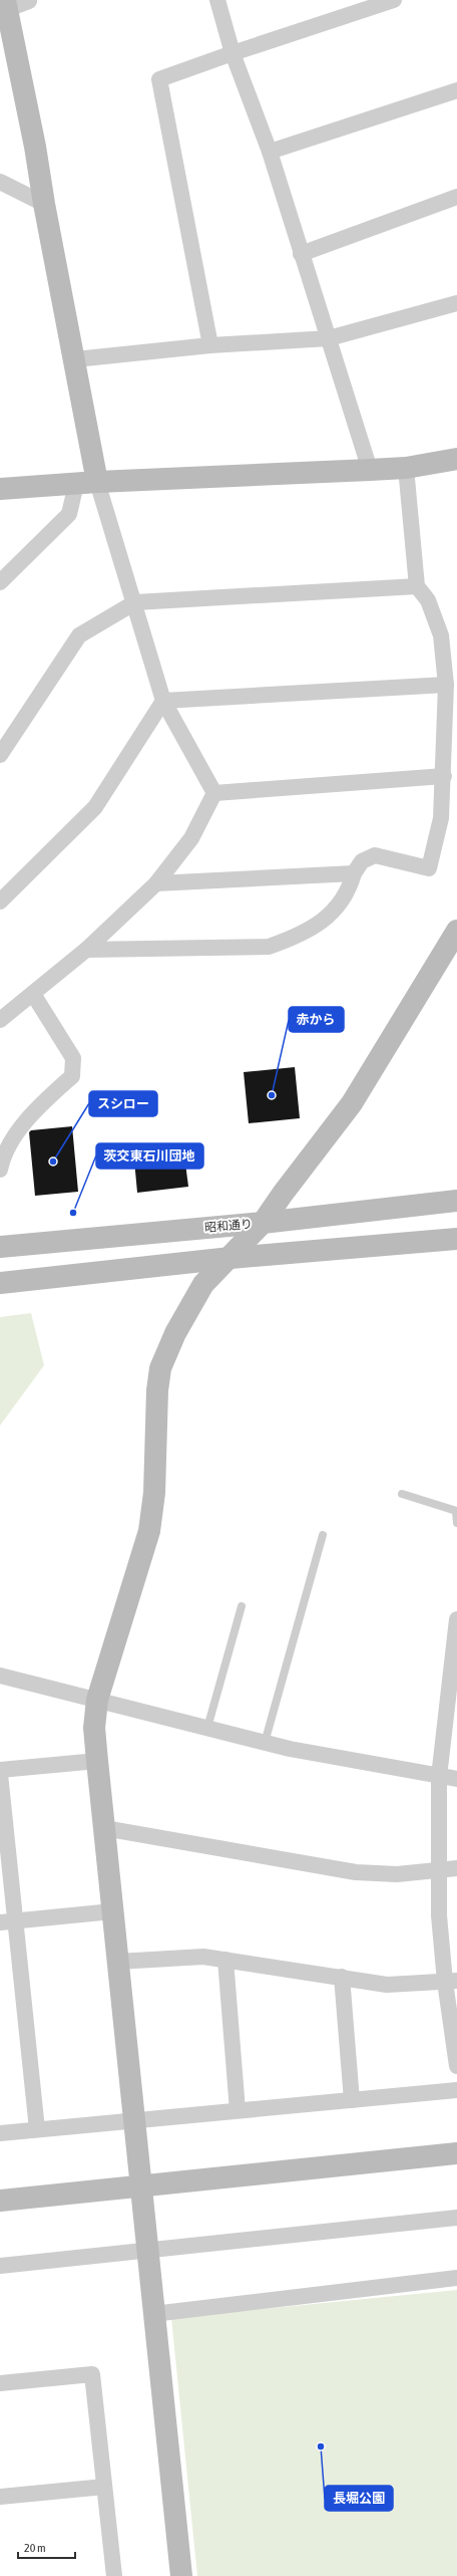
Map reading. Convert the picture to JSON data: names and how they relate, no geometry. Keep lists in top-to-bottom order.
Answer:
{
  "streets": {
    "street": ["昭和通り"]
  },
  "places": [
    "赤から",
    "スシロー",
    "茨交東石川団地",
    "長堀公園"
  ],
  "scale_bar": "20 m"
}
